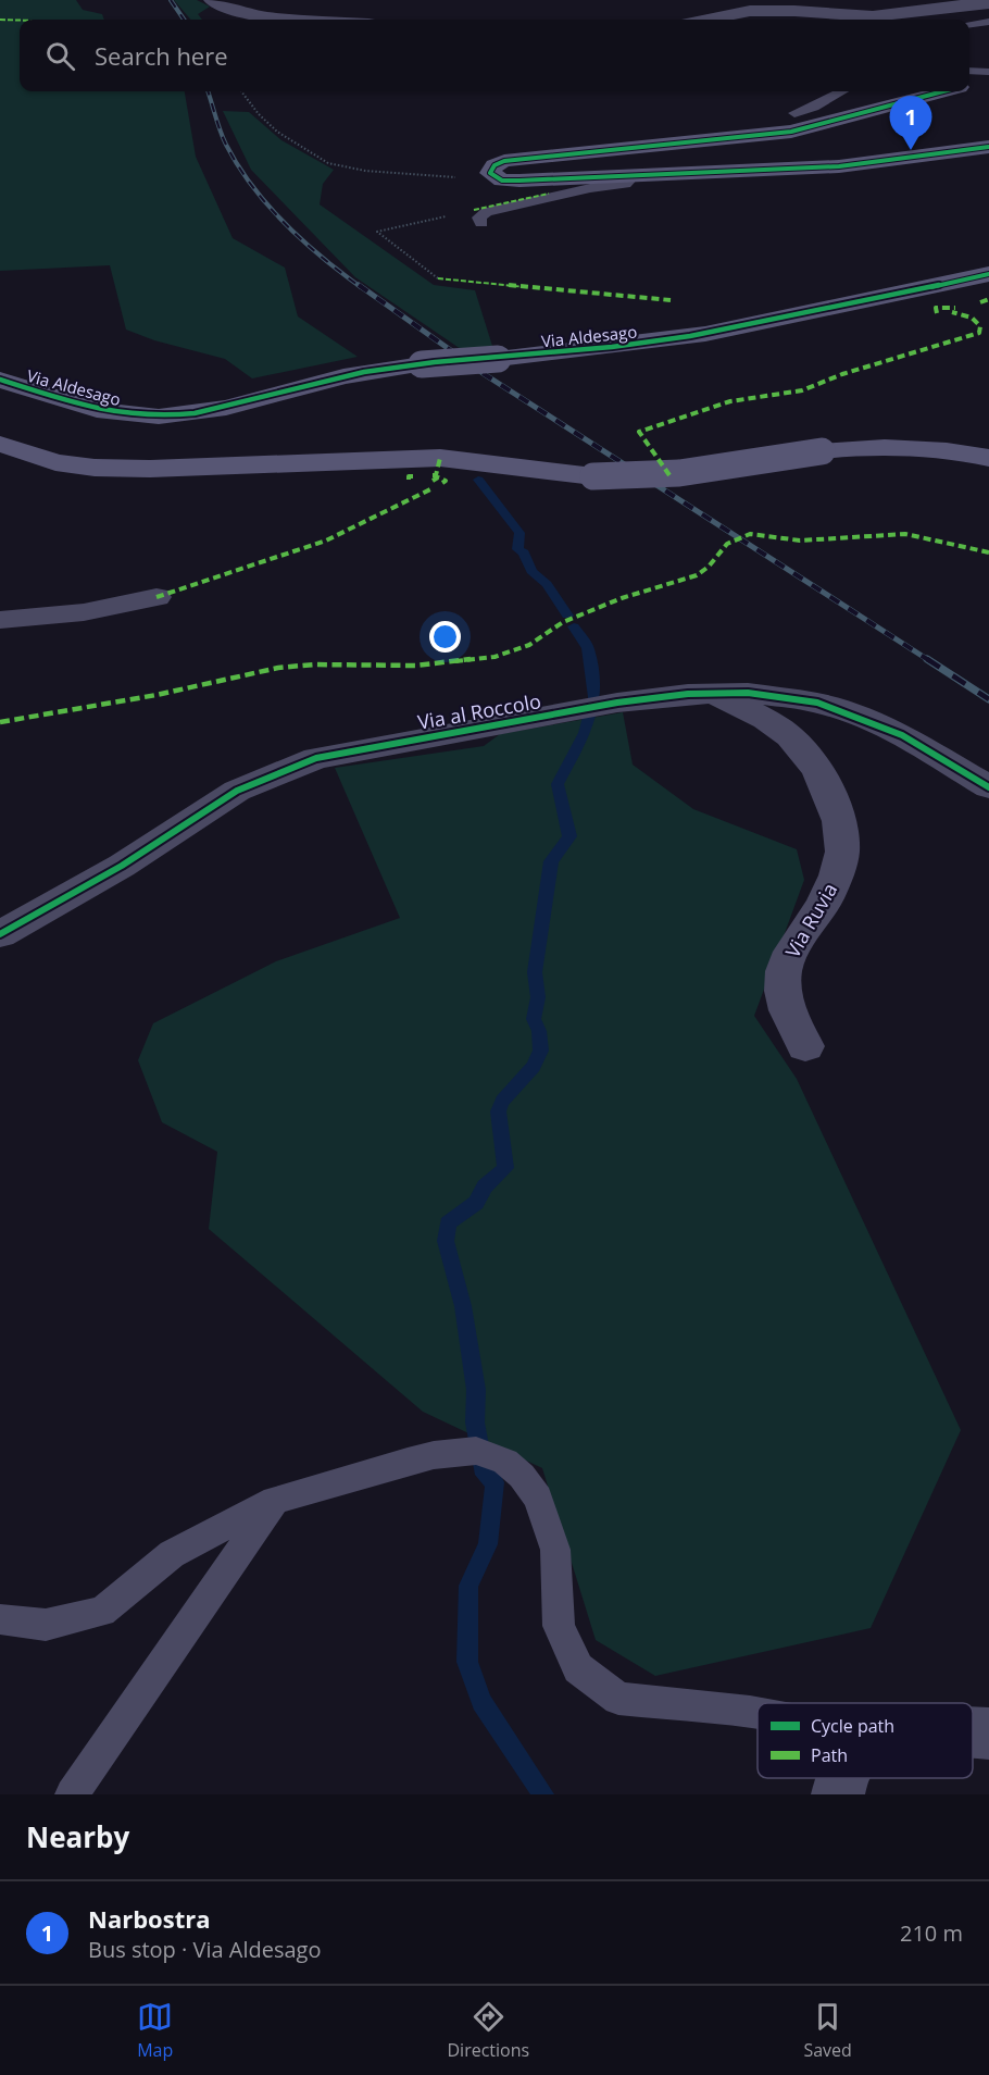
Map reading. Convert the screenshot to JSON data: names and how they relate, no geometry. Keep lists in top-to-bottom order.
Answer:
{
  "streets": {
    "street": ["Via Aldesago", "Via al Roccolo", "Via Ruvia"]
  },
  "crossings": [
    ["Via al Roccolo", "Via Ruvia"]
  ],
  "legend": ["Cycle path", "Path"],
  "page": {
    "search": "Search here",
    "pins": "1",
    "heading": "Nearby",
    "list": [
      {
        "mark": "1",
        "name": "Narbostra",
        "note": "Bus stop · Via Aldesago",
        "value": "210 m"
      }
    ],
    "nav": ["Map", "Directions", "Saved"]
  }
}
